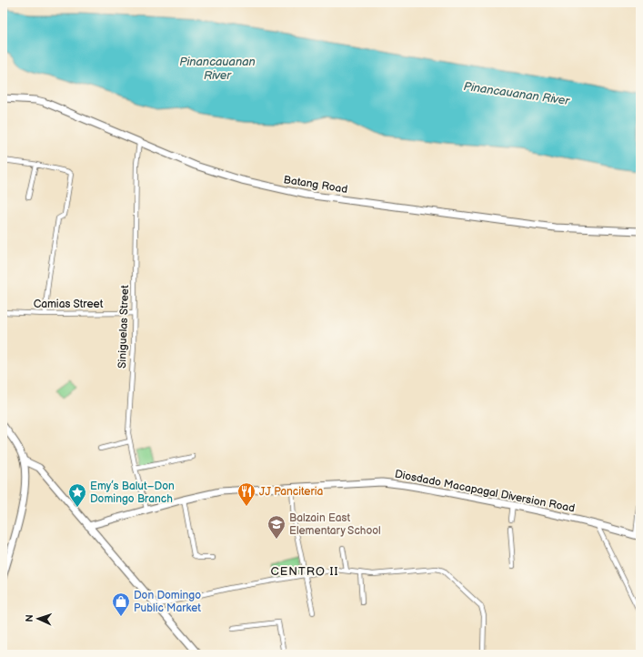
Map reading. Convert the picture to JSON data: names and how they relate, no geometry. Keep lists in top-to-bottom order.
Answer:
{
  "streets": {
    "main road": ["Batang Road", "Diosdado Macapagal Diversion Road"],
    "street": ["Camias Street", "Siniguelas Street"]
  },
  "crossings": [
    ["Batang Road", "Siniguelas Street"],
    ["Camias Street", "Siniguelas Street"],
    ["Siniguelas Street", "Diosdado Macapagal Diversion Road"]
  ],
  "districts": ["CENTRO II"],
  "water": ["Pinancauanan River"],
  "places": {
    "restaurant": ["JJ Panciteria"],
    "place": ["Emy’s Balut–Don Domingo Branch"],
    "school or university": ["Balzain East Elementary School"],
    "shop": ["Don Domingo Public Market"]
  },
  "north": "left"
}
